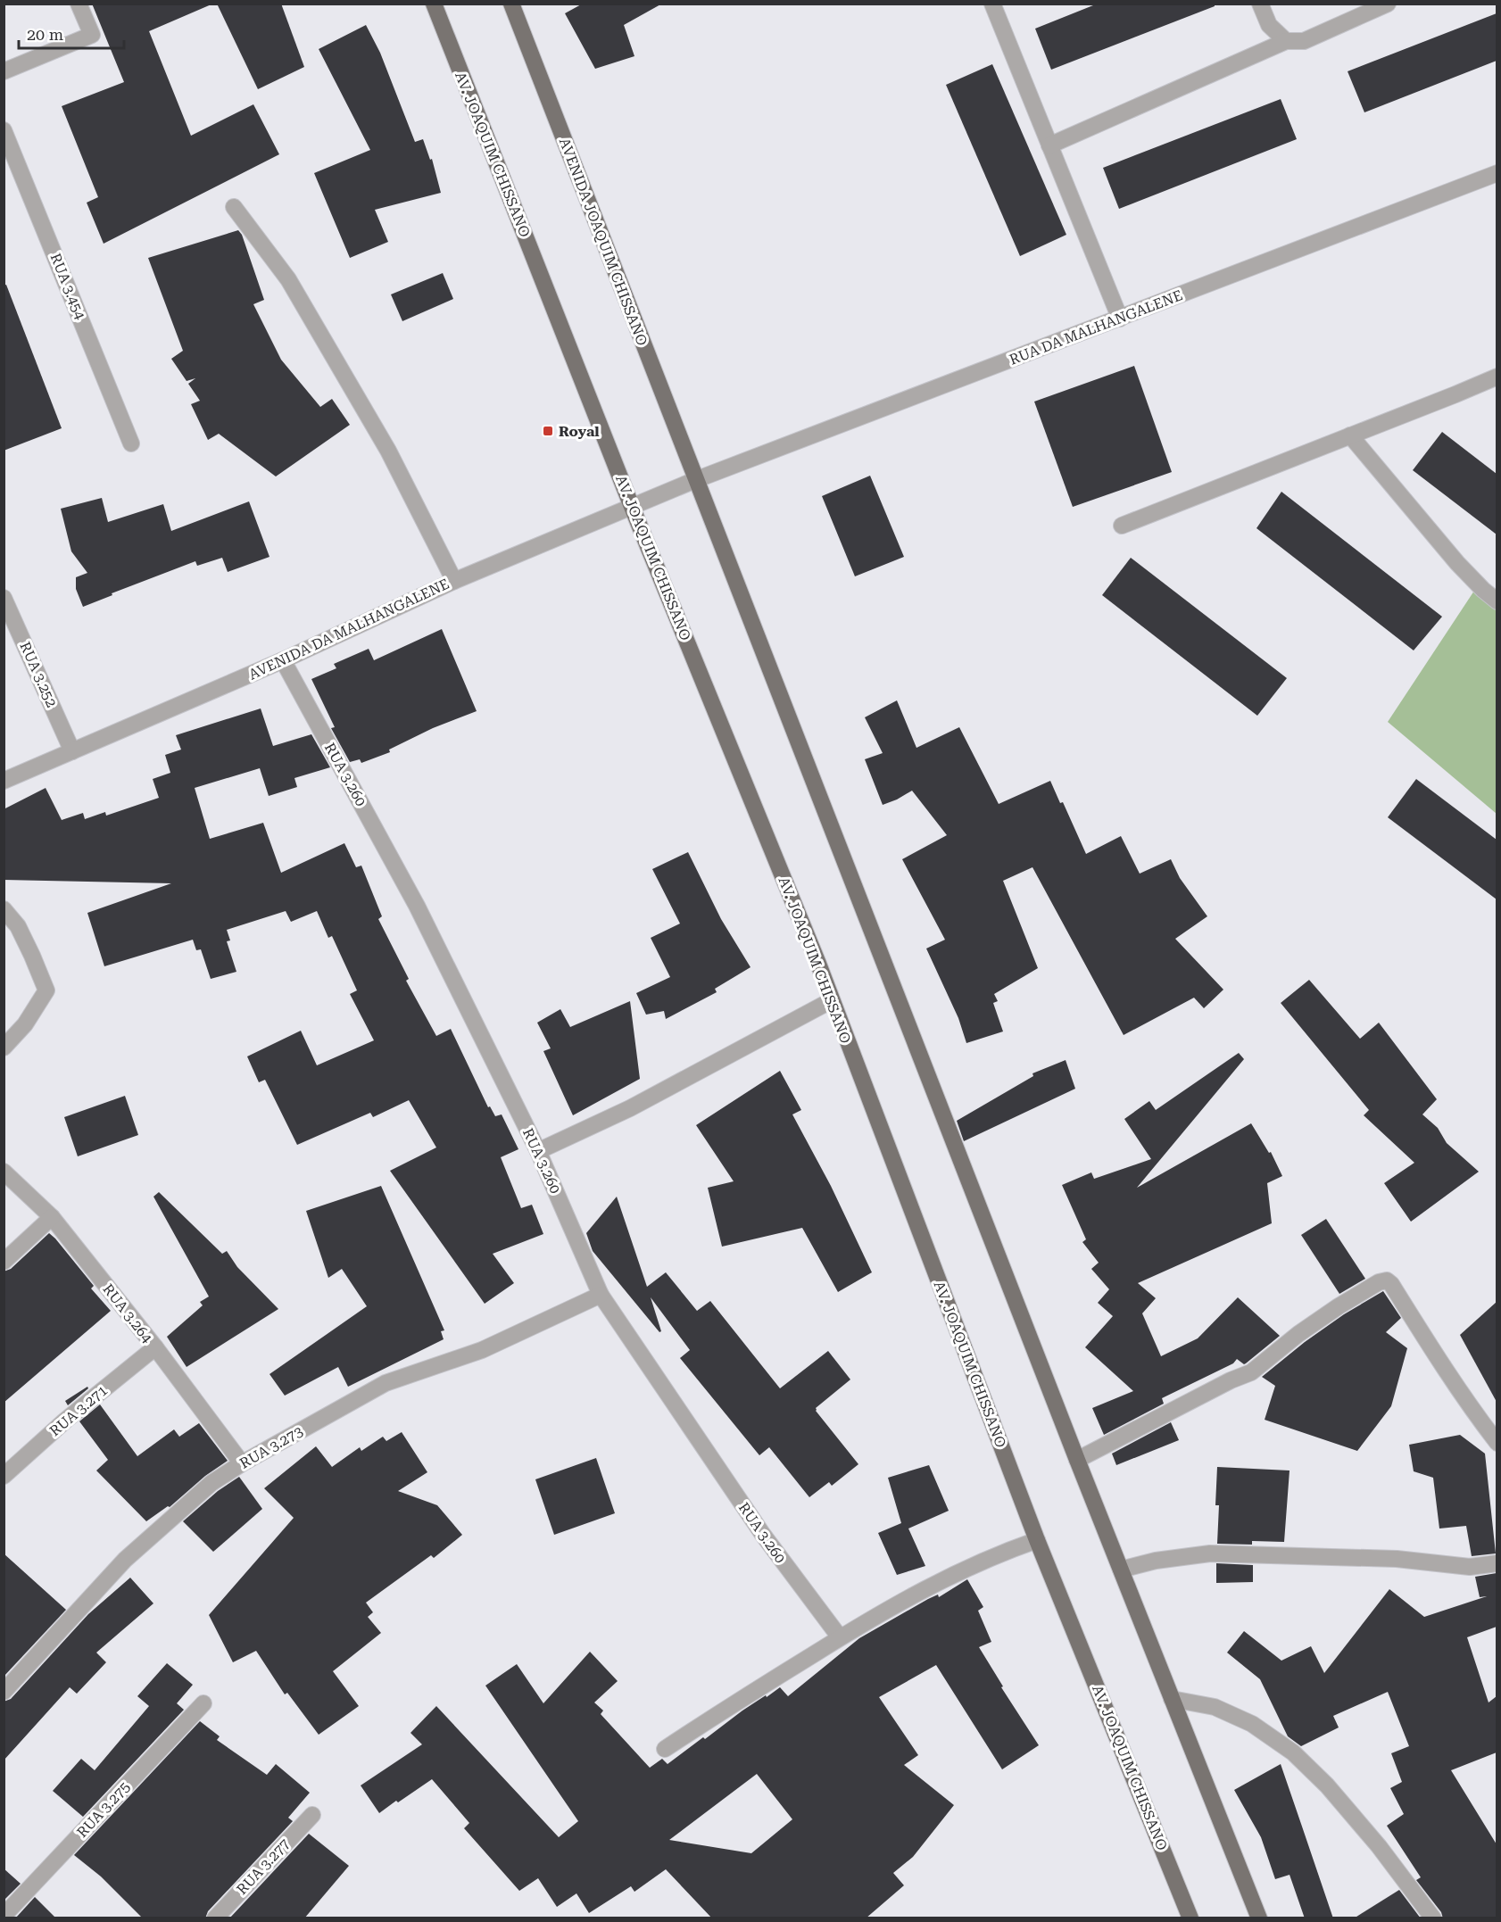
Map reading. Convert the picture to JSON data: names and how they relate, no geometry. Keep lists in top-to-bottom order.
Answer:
{
  "streets": {
    "main road": ["AV. JOAQUIM CHISSANO", "AVENIDA JOAQUIM CHISSANO"],
    "street": [
      "RUA 3.454",
      "RUA DA MALHANGALENE",
      "AVENIDA DA MALHANGALENE",
      "RUA 3.252",
      "RUA 3.260",
      "RUA 3.264",
      "RUA 3.271",
      "RUA 3.273",
      "RUA 3.275",
      "RUA 3.277"
    ]
  },
  "crossings": [
    ["AV. JOAQUIM CHISSANO", "AVENIDA DA MALHANGALENE"],
    ["AVENIDA JOAQUIM CHISSANO", "RUA DA MALHANGALENE"],
    ["AVENIDA JOAQUIM CHISSANO", "AVENIDA DA MALHANGALENE"],
    ["RUA DA MALHANGALENE", "AVENIDA DA MALHANGALENE"],
    ["AVENIDA DA MALHANGALENE", "RUA 3.252"],
    ["AVENIDA DA MALHANGALENE", "RUA 3.260"],
    ["RUA 3.260", "RUA 3.273"],
    ["RUA 3.264", "RUA 3.271"],
    ["RUA 3.264", "RUA 3.273"]
  ],
  "places": {
    "transit": ["Royal"]
  },
  "scale_bar": "20 m"
}
